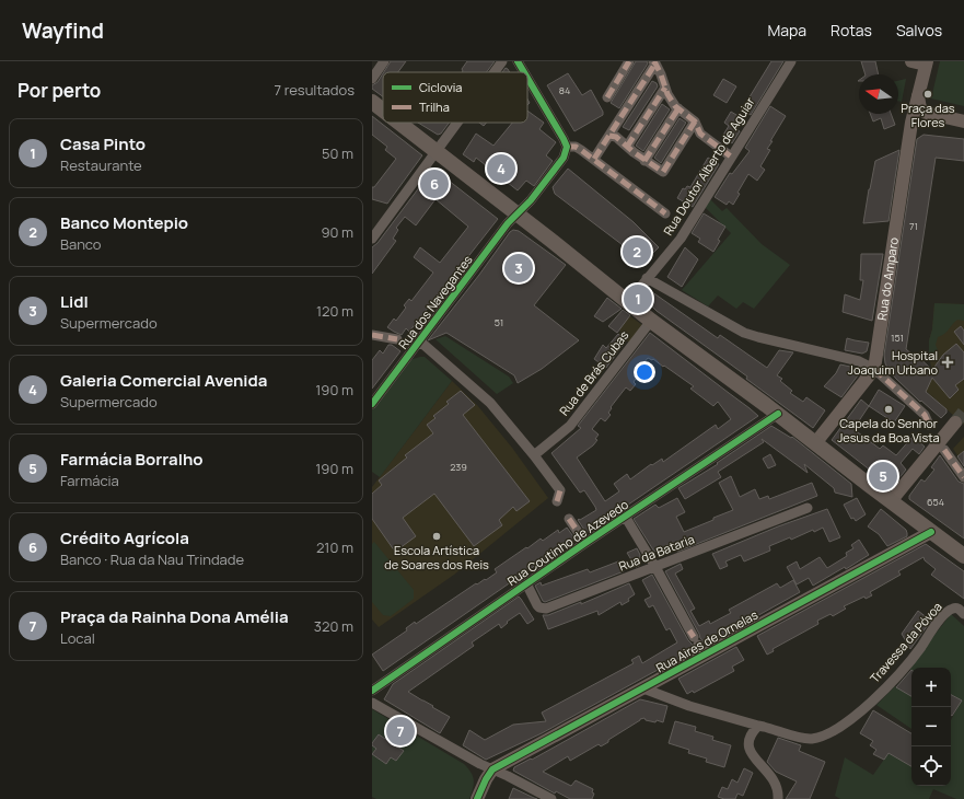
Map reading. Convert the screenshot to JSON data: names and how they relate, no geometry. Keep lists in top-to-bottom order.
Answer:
{
  "streets": {
    "main road": ["Rua do Amparo", "Rua Aires de Ornelas"],
    "street": [
      "Rua Doutor Alberto de Aguiar",
      "Rua dos Navegantes",
      "Rua de Brás Cubas",
      "Rua Coutinho de Azevedo",
      "Rua da Bataria",
      "Travessa da Póvoa"
    ]
  },
  "crossings": [
    ["Rua Coutinho de Azevedo", "Rua da Bataria"]
  ],
  "places": {
    "other": ["Praça das Flores", "Capela do Senhor Jesus da Boa Vista", "Escola Artística de Soares dos Reis"],
    "health": ["Hospital Joaquim Urbano"]
  },
  "house_numbers": [
    "84",
    "71",
    "51",
    "151",
    "239",
    "654"
  ],
  "legend": ["Ciclovia", "Trilha"],
  "north": "left",
  "page": {
    "header": "Wayfind",
    "nav": ["Mapa", "Rotas", "Salvos"],
    "heading": ["Por perto", "7 resultados"],
    "list": [
      {
        "mark": "1",
        "name": "Casa Pinto",
        "note": "Restaurante",
        "value": "50 m"
      },
      {
        "mark": "2",
        "name": "Banco Montepio",
        "note": "Banco",
        "value": "90 m"
      },
      {
        "mark": "3",
        "name": "Lidl",
        "note": "Supermercado",
        "value": "120 m"
      },
      {
        "mark": "4",
        "name": "Galeria Comercial Avenida",
        "note": "Supermercado",
        "value": "190 m"
      },
      {
        "mark": "5",
        "name": "Farmácia Borralho",
        "note": "Farmácia",
        "value": "190 m"
      },
      {
        "mark": "6",
        "name": "Crédito Agrícola",
        "note": "Banco · Rua da Nau Trindade",
        "value": "210 m"
      },
      {
        "mark": "7",
        "name": "Praça da Rainha Dona Amélia",
        "note": "Local",
        "value": "320 m"
      }
    ],
    "pins": [
      "4",
      "6",
      "2",
      "3",
      "1",
      "5",
      "7"
    ],
    "map_buttons": ["+", "−"]
  }
}
